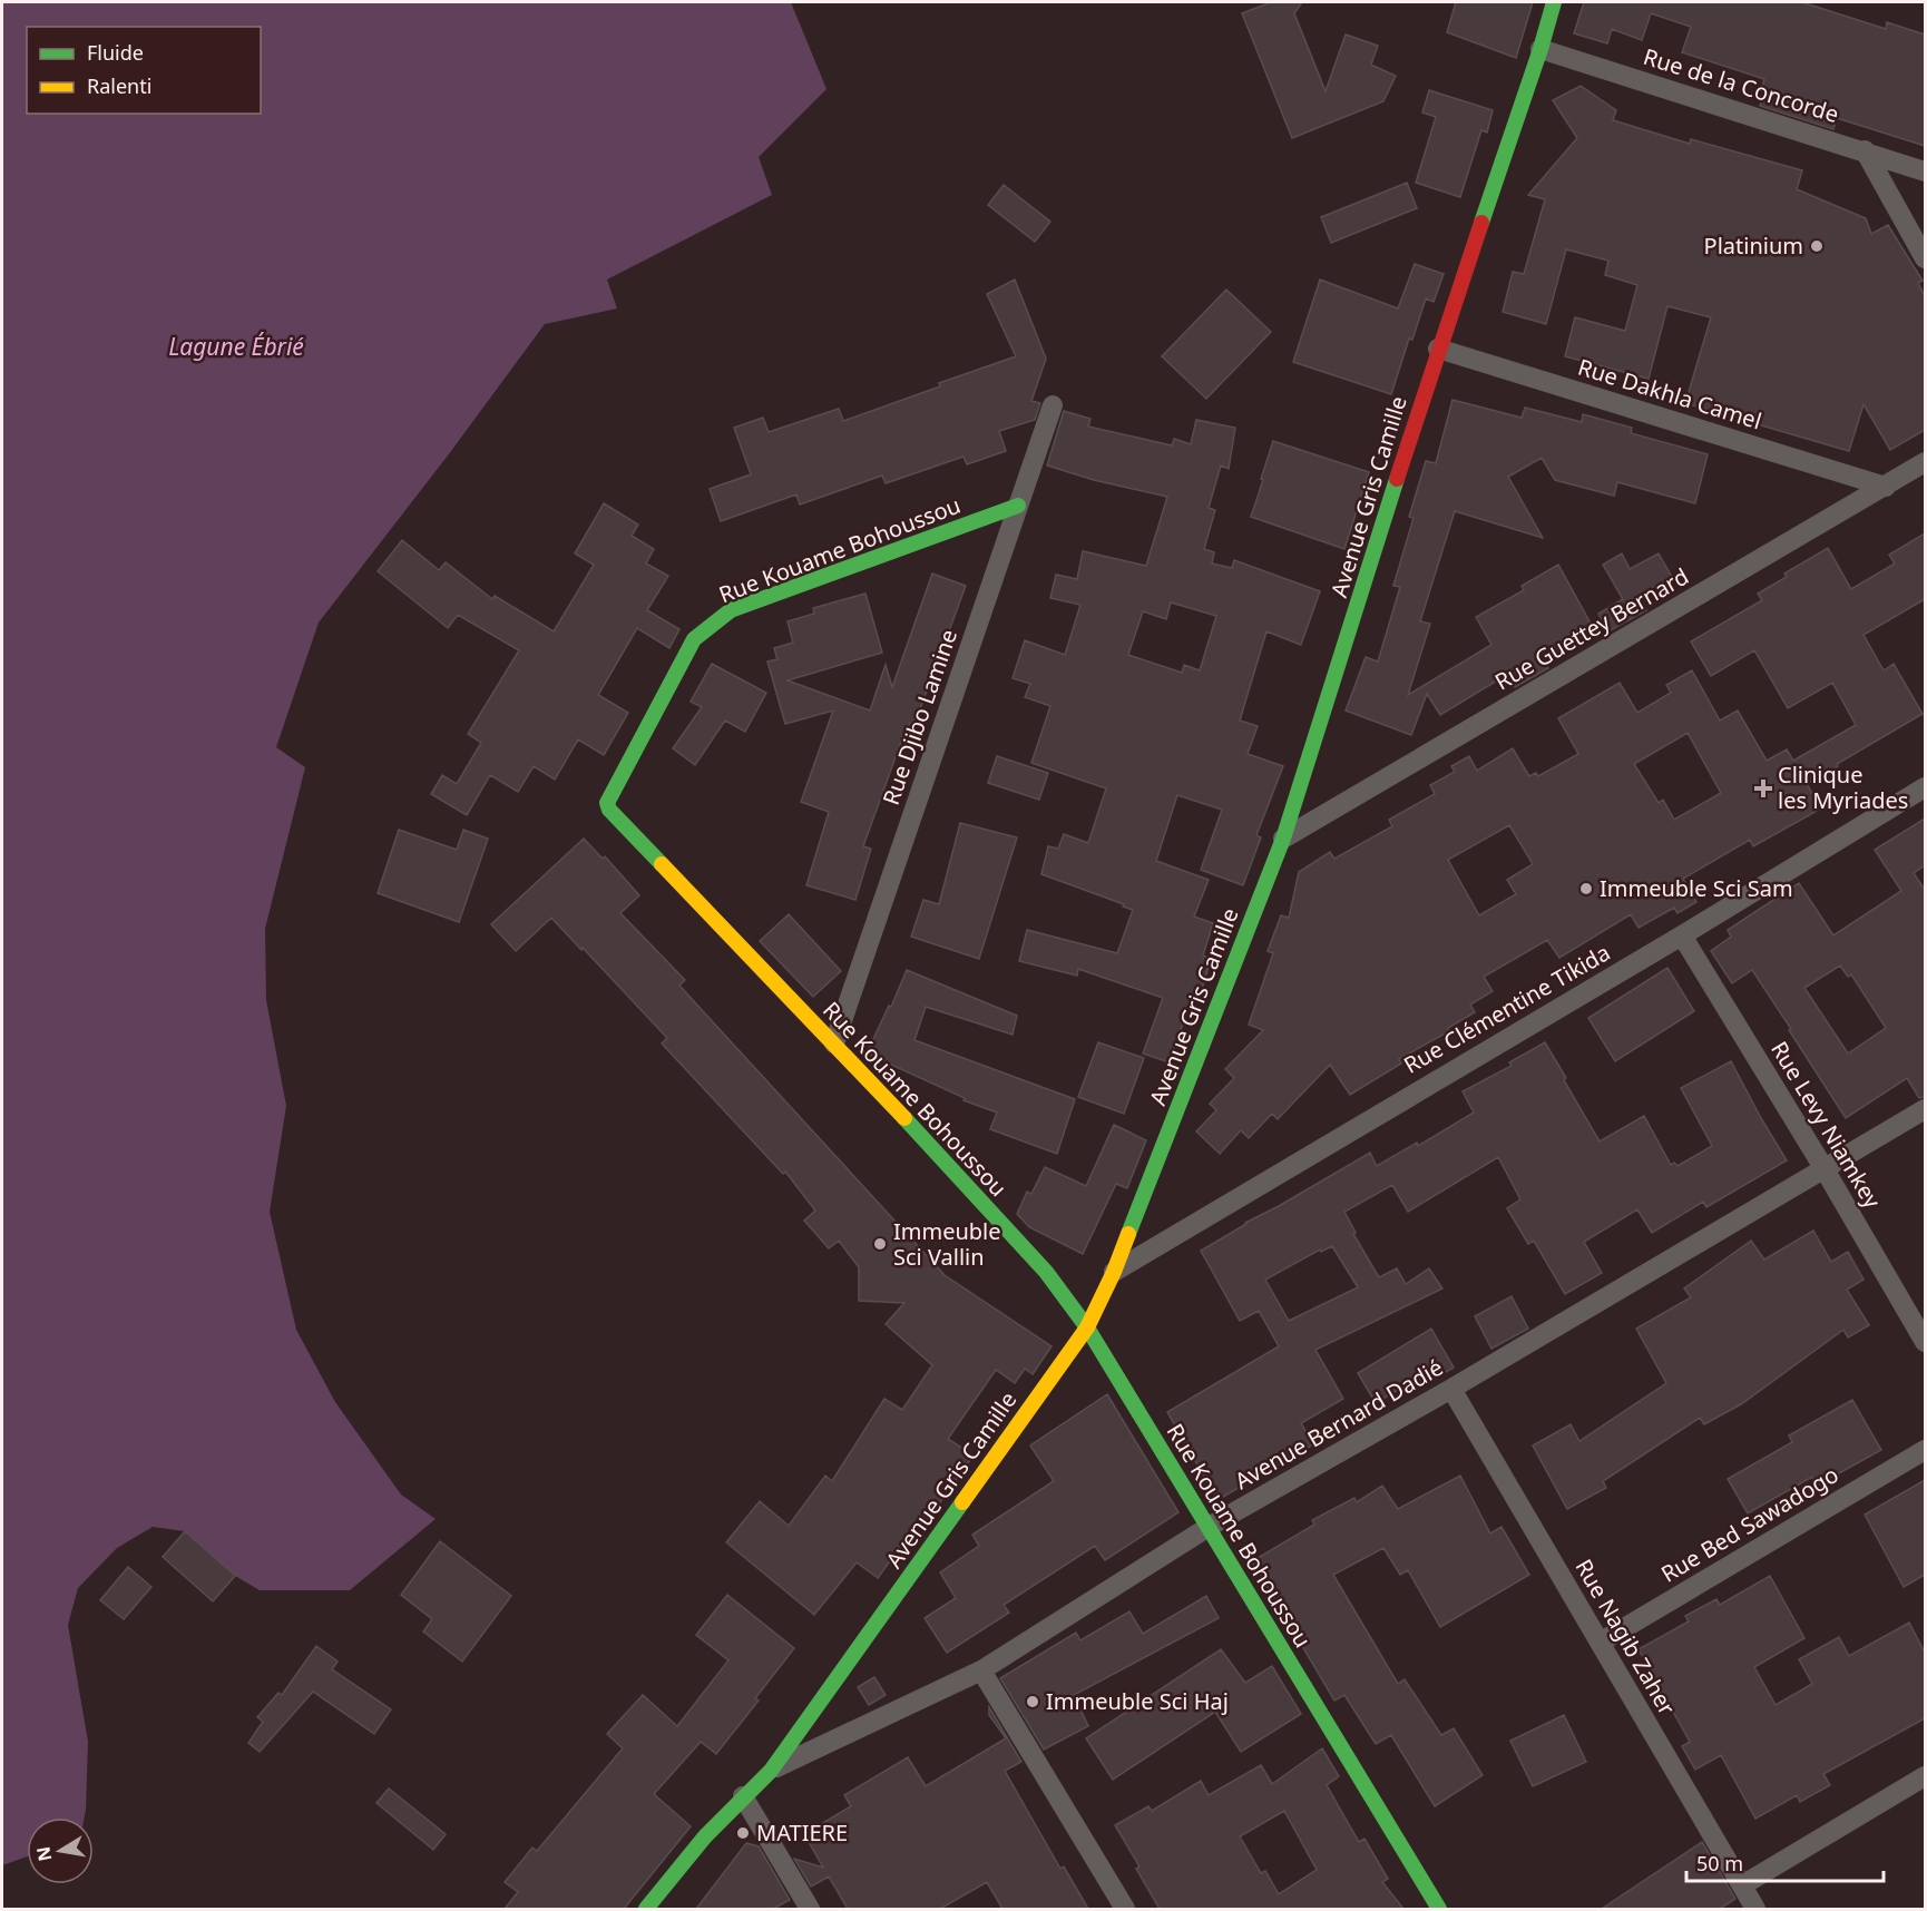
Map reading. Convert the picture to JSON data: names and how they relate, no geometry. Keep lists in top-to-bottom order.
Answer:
{
  "streets": {
    "street": [
      "Rue de la Concorde",
      "Rue Dakhla Camel",
      "Avenue Gris Camille",
      "Rue Kouame Bohoussou",
      "Rue Guettey Bernard",
      "Rue Djibo Lamine",
      "Rue Clémentine Tikida",
      "Rue Levy Niamkey",
      "Avenue Bernard Dadié",
      "Rue Bed Sawadogo",
      "Rue Nagib Zaher"
    ]
  },
  "crossings": [
    ["Rue de la Concorde", "Avenue Gris Camille"],
    ["Rue Dakhla Camel", "Avenue Gris Camille"],
    ["Rue Dakhla Camel", "Rue Guettey Bernard"],
    ["Avenue Gris Camille", "Rue Kouame Bohoussou"],
    ["Avenue Gris Camille", "Rue Guettey Bernard"],
    ["Avenue Gris Camille", "Rue Clémentine Tikida"],
    ["Avenue Gris Camille", "Avenue Bernard Dadié"],
    ["Rue Kouame Bohoussou", "Rue Djibo Lamine"],
    ["Rue Kouame Bohoussou", "Avenue Bernard Dadié"],
    ["Rue Clémentine Tikida", "Rue Levy Niamkey"],
    ["Rue Levy Niamkey", "Avenue Bernard Dadié"],
    ["Avenue Bernard Dadié", "Rue Nagib Zaher"],
    ["Rue Bed Sawadogo", "Rue Nagib Zaher"]
  ],
  "water": ["Lagune Ébrié"],
  "places": {
    "other": [
      "Platinium",
      "Immeuble Sci Sam",
      "Immeuble Sci Vallin",
      "Immeuble Sci Haj",
      "MATIERE"
    ],
    "health": ["Clinique les Myriades"]
  },
  "legend": ["Fluide", "Ralenti"],
  "scale_bar": "50 m",
  "north": "left"
}
